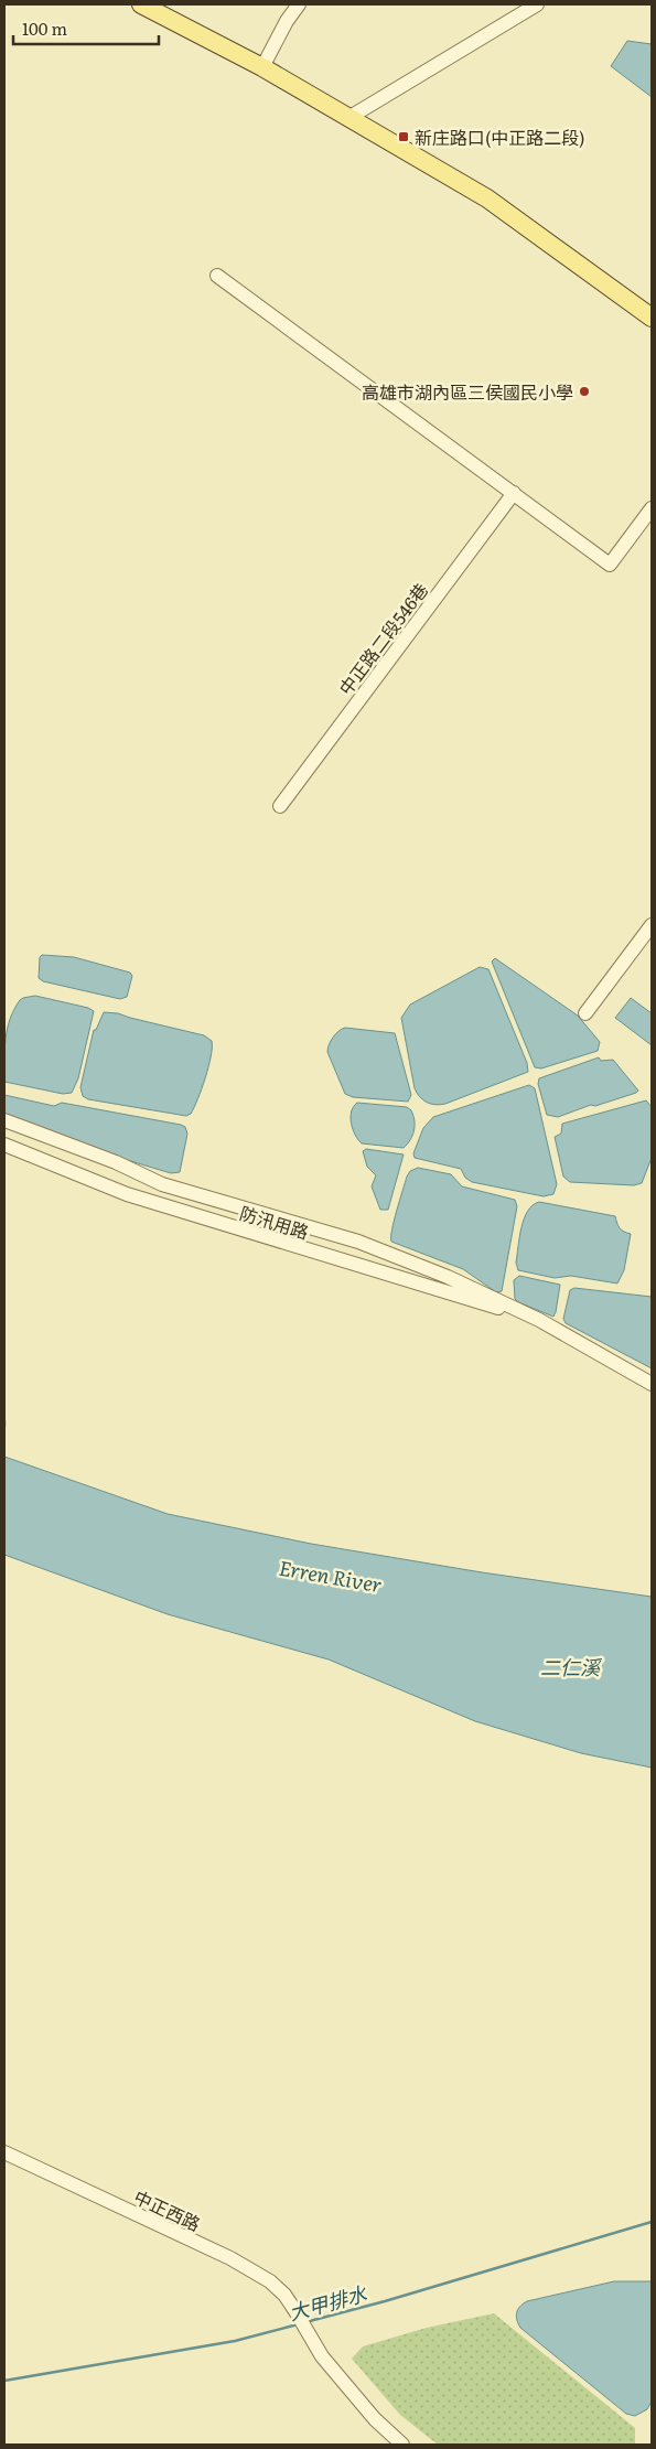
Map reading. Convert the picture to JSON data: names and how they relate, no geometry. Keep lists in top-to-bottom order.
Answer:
{
  "streets": {
    "street": ["中正路二段546巷", "防汛用路", "中正西路"]
  },
  "water": ["Erren River", "二仁溪", "大甲排水"],
  "places": {
    "transit": ["新庄路口(中正路二段)"],
    "other": ["高雄市湖內區三侯國民小學"]
  },
  "scale_bar": "100 m"
}
